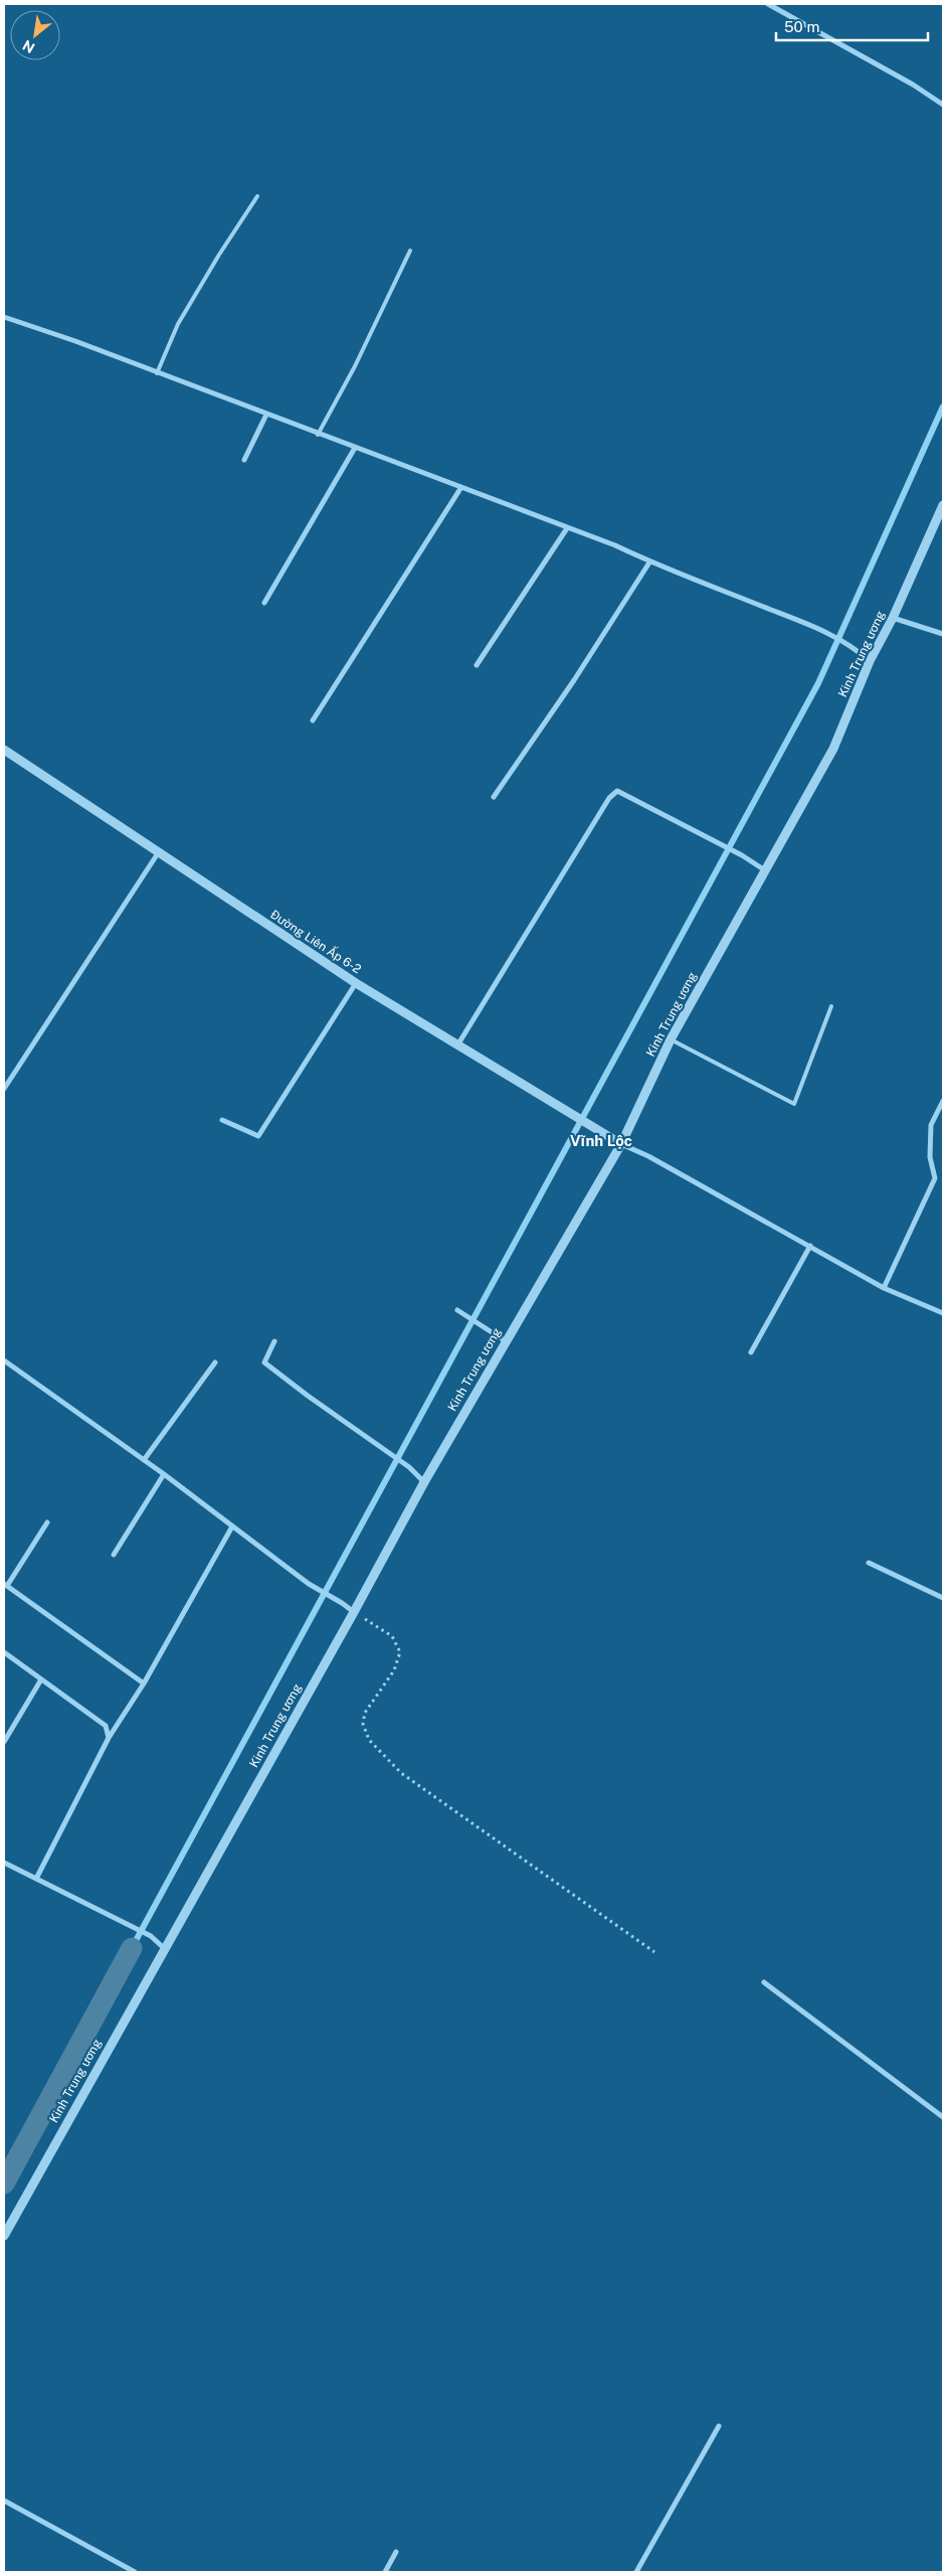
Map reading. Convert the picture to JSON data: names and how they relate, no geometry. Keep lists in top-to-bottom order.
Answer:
{
  "streets": {
    "street": ["Kinh Trung ương", "Đường Liên Ấp 6-2"]
  },
  "crossings": [
    ["Kinh Trung ương", "Đường Liên Ấp 6-2"]
  ],
  "districts": ["Vĩnh Lộc"],
  "scale_bar": "50 m",
  "north": "bottom left"
}
